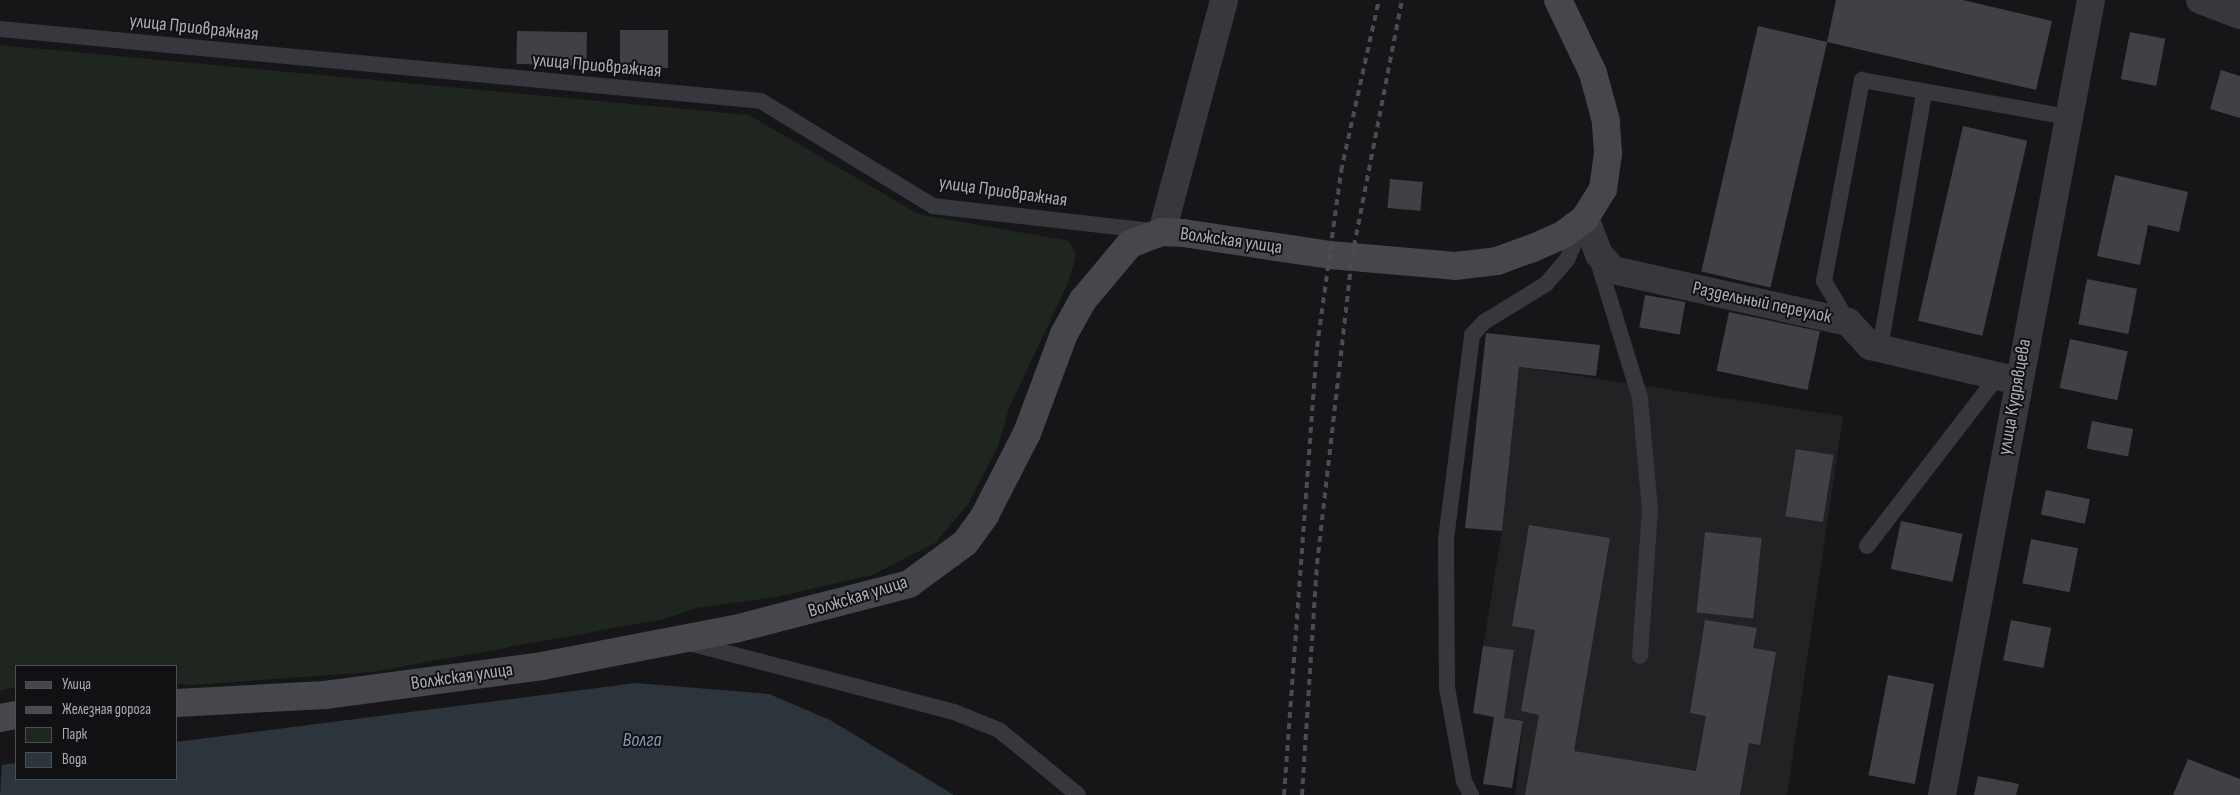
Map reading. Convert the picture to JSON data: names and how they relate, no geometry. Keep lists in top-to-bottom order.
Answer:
{
  "streets": {
    "street": ["Волжская улица", "Раздельный переулок", "улица Кудрявцева"],
    "lane": ["улица Приовражная"]
  },
  "crossings": [
    ["улица Приовражная", "Волжская улица"],
    ["Волжская улица", "Раздельный переулок"],
    ["Раздельный переулок", "улица Кудрявцева"]
  ],
  "water": ["Волга"],
  "legend": [
    "Улица",
    "Железная дорога",
    "Парк",
    "Вода"
  ]
}
